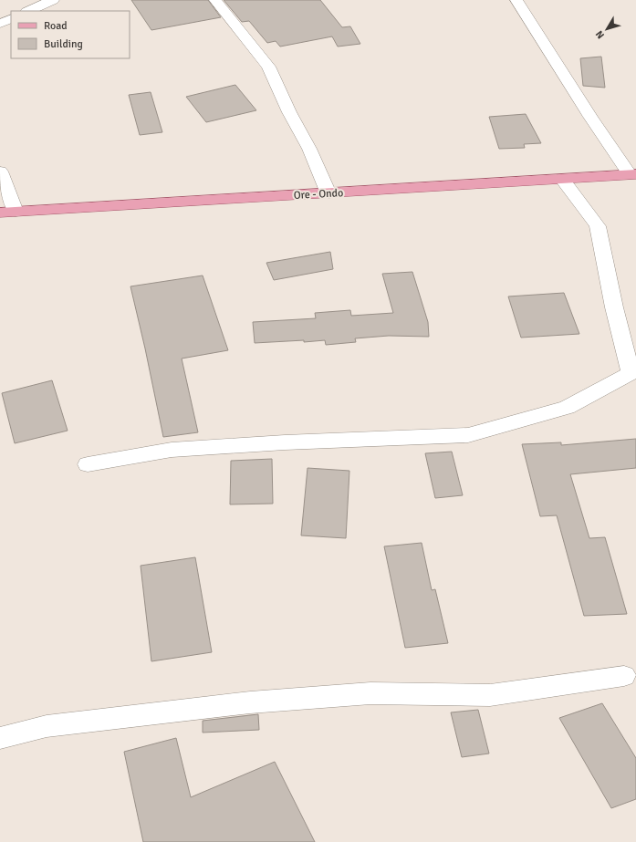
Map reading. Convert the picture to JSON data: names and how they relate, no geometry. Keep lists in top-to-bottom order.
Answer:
{
  "streets": {
    "main road": ["Ore - Ondo"]
  },
  "legend": ["Road", "Building"],
  "north": "bottom left"
}
